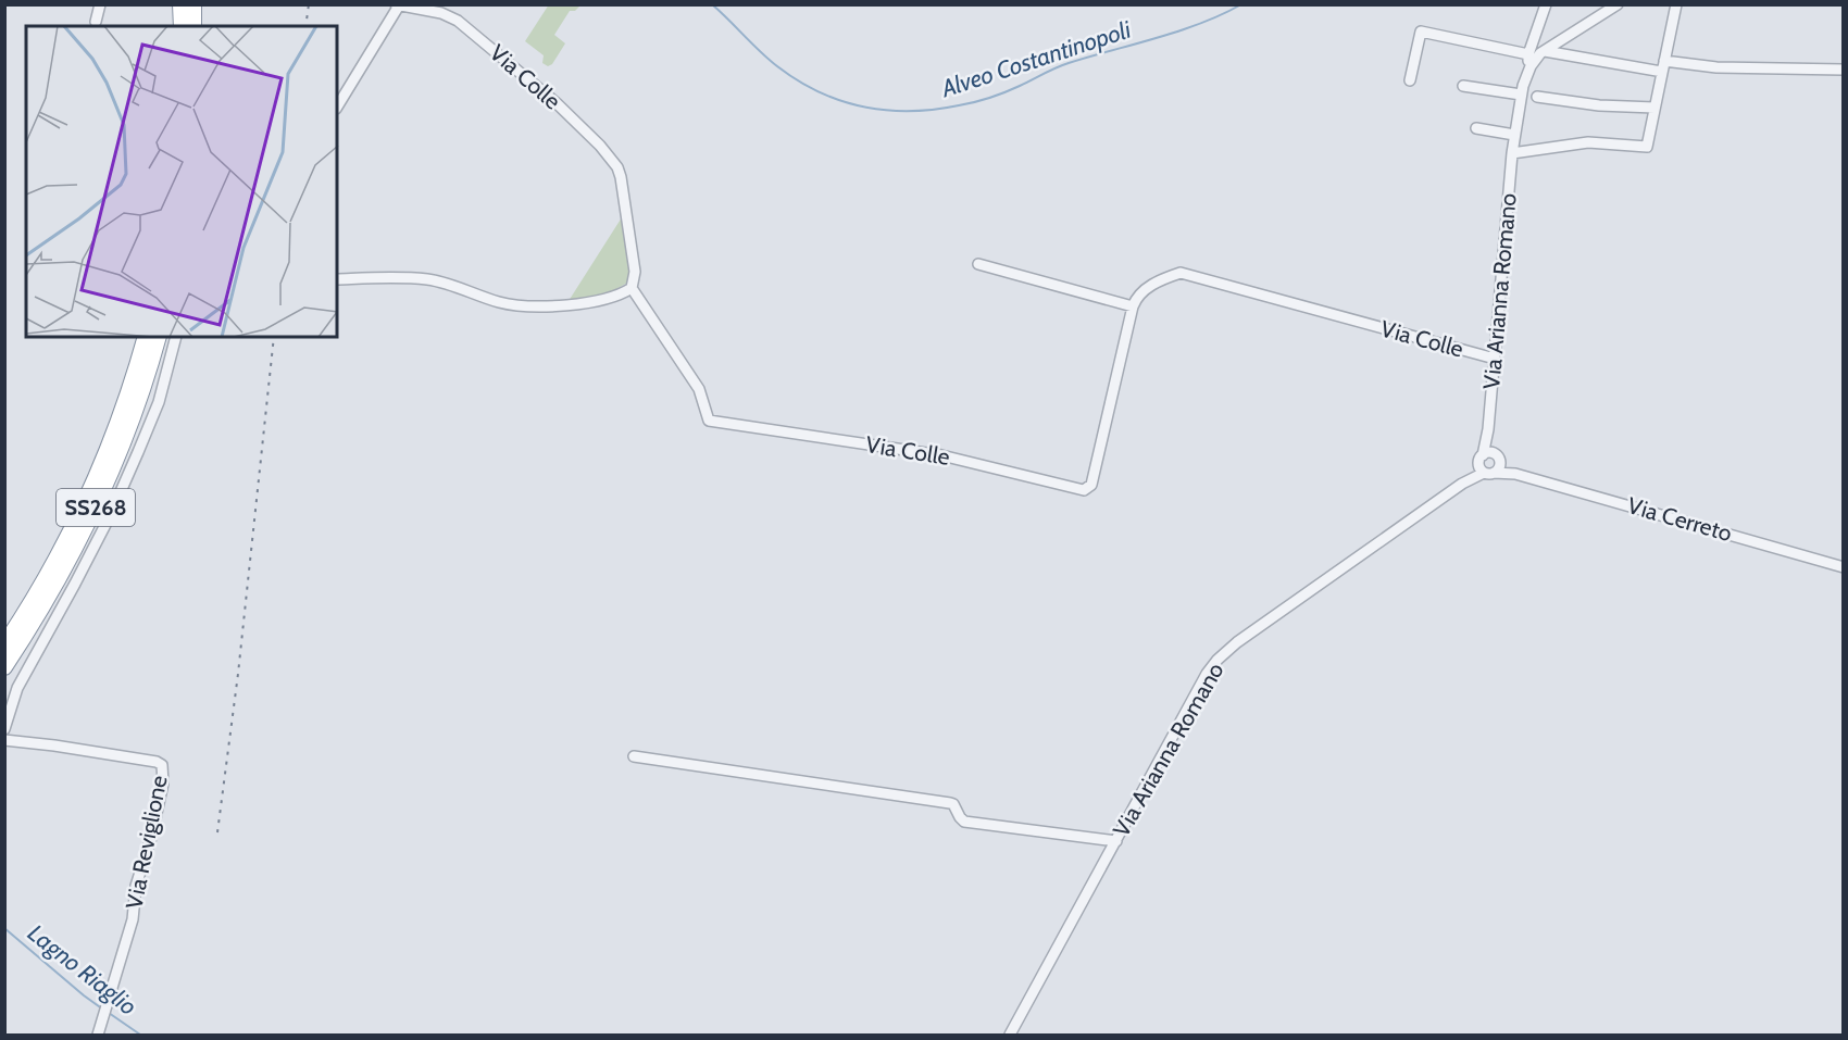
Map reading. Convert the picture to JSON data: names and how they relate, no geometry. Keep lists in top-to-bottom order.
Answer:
{
  "streets": {
    "highway": ["SS268"],
    "street": [
      "Via Colle",
      "Via Arianna Romano",
      "Via Cerreto",
      "Via Reviglione"
    ]
  },
  "crossings": [
    ["Via Colle", "Via Arianna Romano"],
    ["Via Arianna Romano", "Via Cerreto"]
  ],
  "water": ["Alveo Costantinopoli", "Lagno Riaglio"]
}
